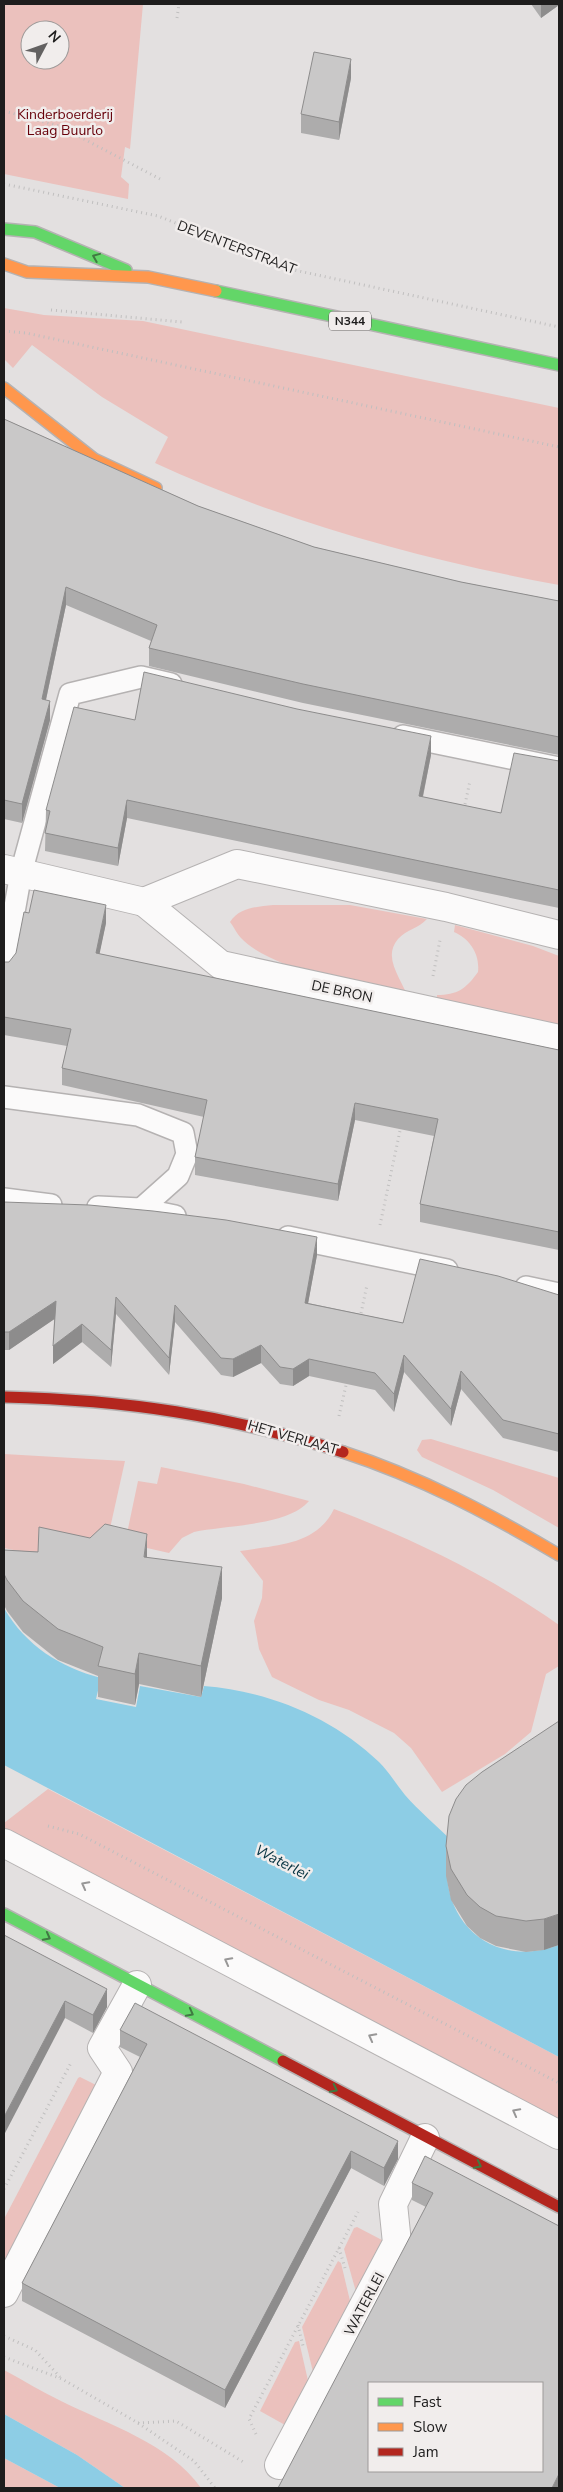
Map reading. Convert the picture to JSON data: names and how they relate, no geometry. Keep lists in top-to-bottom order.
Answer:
{
  "streets": {
    "street": [
      "N344",
      "DE BRON",
      "HET VERLAAT",
      "WATERLEI"
    ],
    "path": ["DEVENTERSTRAAT"]
  },
  "water": ["Waterlei"],
  "parks": ["Kinderboerderij Laag Buurlo"],
  "legend": ["Fast", "Slow", "Jam"],
  "north": "top right"
}
